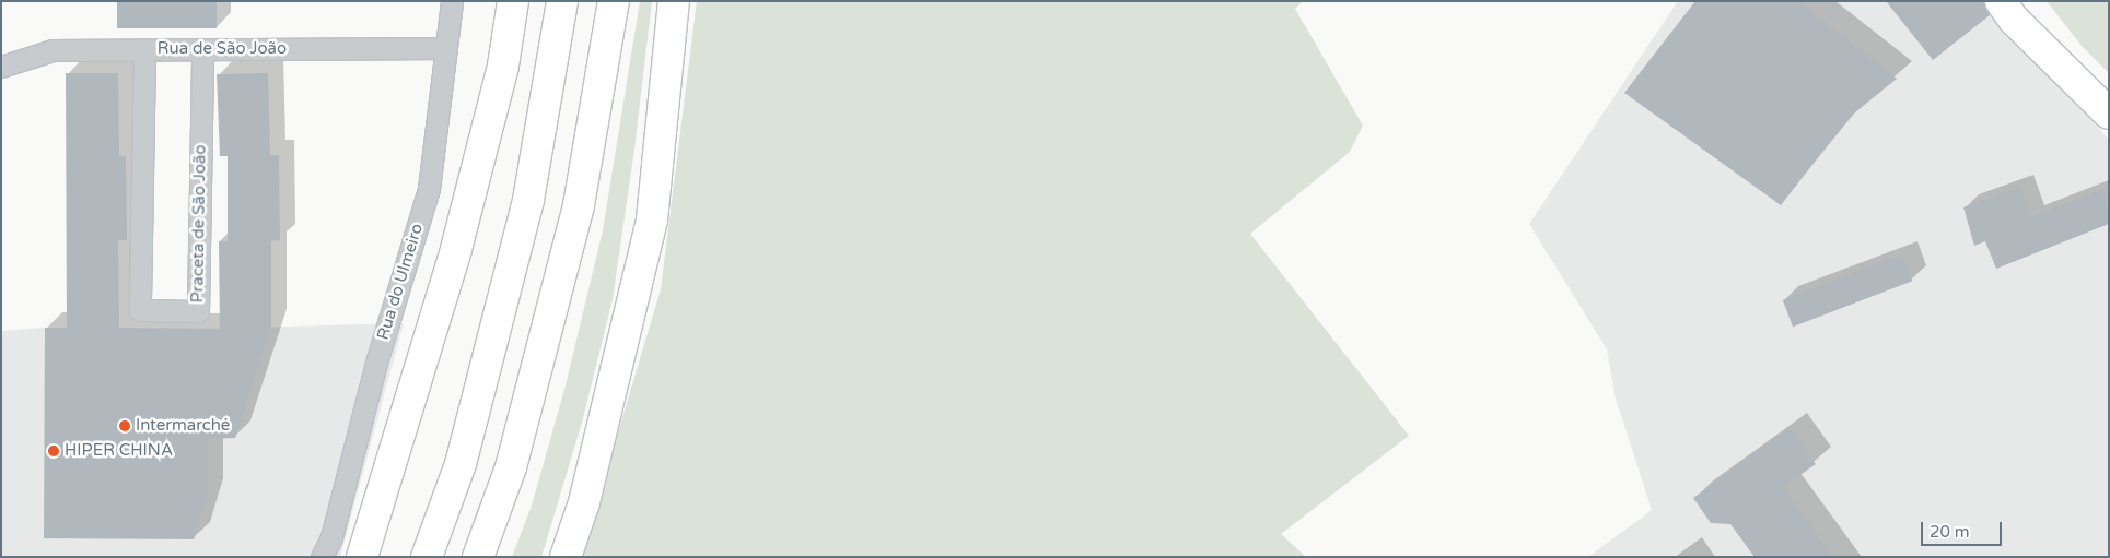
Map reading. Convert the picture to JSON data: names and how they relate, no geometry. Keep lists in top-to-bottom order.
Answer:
{
  "streets": {
    "street": ["Rua de São João", "Praceta de São João", "Rua do Ulmeiro"]
  },
  "crossings": [
    ["Rua de São João", "Praceta de São João"],
    ["Rua de São João", "Rua do Ulmeiro"]
  ],
  "places": ["Intermarché", "HIPER CHINA"],
  "scale_bar": "20 m"
}
